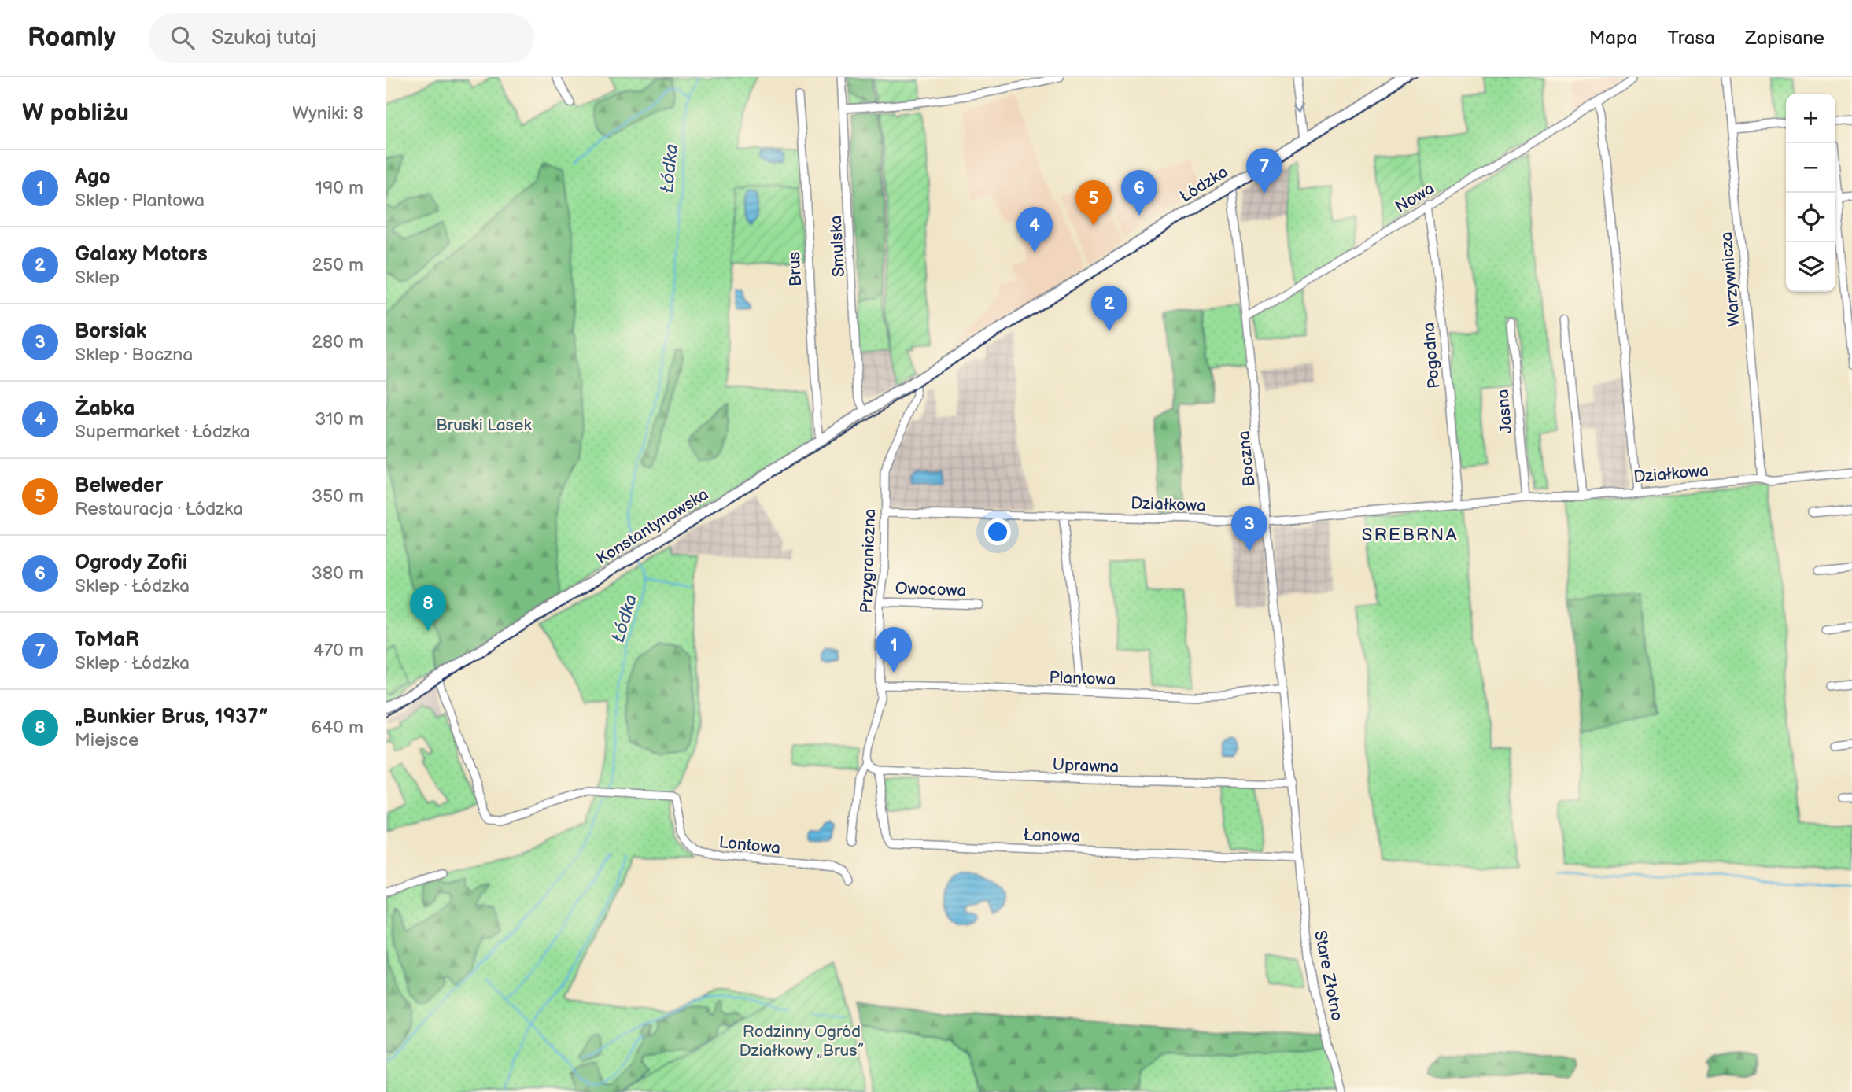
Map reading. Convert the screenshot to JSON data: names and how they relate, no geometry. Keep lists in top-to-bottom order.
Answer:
{
  "streets": {
    "main road": ["Łódzka", "Konstantynowska"],
    "street": [
      "Nowa",
      "Smulska",
      "Brus",
      "Warzywnicza",
      "Pogodna",
      "Jasna",
      "Boczna",
      "Działkowa",
      "Przygraniczna",
      "Owocowa",
      "Plantowa",
      "Uprawna",
      "Łanowa",
      "Lontowa",
      "Stare Złotno"
    ]
  },
  "crossings": [
    ["Łódzka", "Boczna"],
    ["Łódzka", "Konstantynowska"],
    ["Nowa", "Pogodna"],
    ["Nowa", "Boczna"],
    ["Smulska", "Konstantynowska"],
    ["Brus", "Konstantynowska"],
    ["Warzywnicza", "Działkowa"],
    ["Pogodna", "Działkowa"],
    ["Jasna", "Działkowa"],
    ["Boczna", "Działkowa"],
    ["Boczna", "Plantowa"],
    ["Boczna", "Uprawna"],
    ["Boczna", "Łanowa"],
    ["Boczna", "Stare Złotno"],
    ["Działkowa", "Przygraniczna"],
    ["Konstantynowska", "Przygraniczna"],
    ["Konstantynowska", "Lontowa"],
    ["Przygraniczna", "Owocowa"],
    ["Przygraniczna", "Plantowa"],
    ["Uprawna", "Łanowa"],
    ["Łanowa", "Stare Złotno"]
  ],
  "districts": ["SREBRNA"],
  "water": ["Łódka"],
  "parks": ["Bruski Lasek", "Rodzinny Ogród Działkowy „Brus”"],
  "page": {
    "header": "Roamly",
    "search": "Szukaj tutaj",
    "nav": ["Mapa", "Trasa", "Zapisane"],
    "heading": ["W pobliżu", "Wyniki: 8"],
    "map_buttons": ["+", "−"],
    "pins": [
      "7",
      "6",
      "5",
      "4",
      "2",
      "3",
      "8",
      "1"
    ],
    "list": [
      {
        "mark": "1",
        "name": "Ago",
        "note": "Sklep · Plantowa",
        "value": "190 m"
      },
      {
        "mark": "2",
        "name": "Galaxy Motors",
        "note": "Sklep",
        "value": "250 m"
      },
      {
        "mark": "3",
        "name": "Borsiak",
        "note": "Sklep · Boczna",
        "value": "280 m"
      },
      {
        "mark": "4",
        "name": "Żabka",
        "note": "Supermarket · Łódzka",
        "value": "310 m"
      },
      {
        "mark": "5",
        "name": "Belweder",
        "note": "Restauracja · Łódzka",
        "value": "350 m"
      },
      {
        "mark": "6",
        "name": "Ogrody Zofii",
        "note": "Sklep · Łódzka",
        "value": "380 m"
      },
      {
        "mark": "7",
        "name": "ToMaR",
        "note": "Sklep · Łódzka",
        "value": "470 m"
      },
      {
        "mark": "8",
        "name": "„Bunkier Brus, 1937”",
        "note": "Miejsce",
        "value": "640 m"
      }
    ]
  }
}
